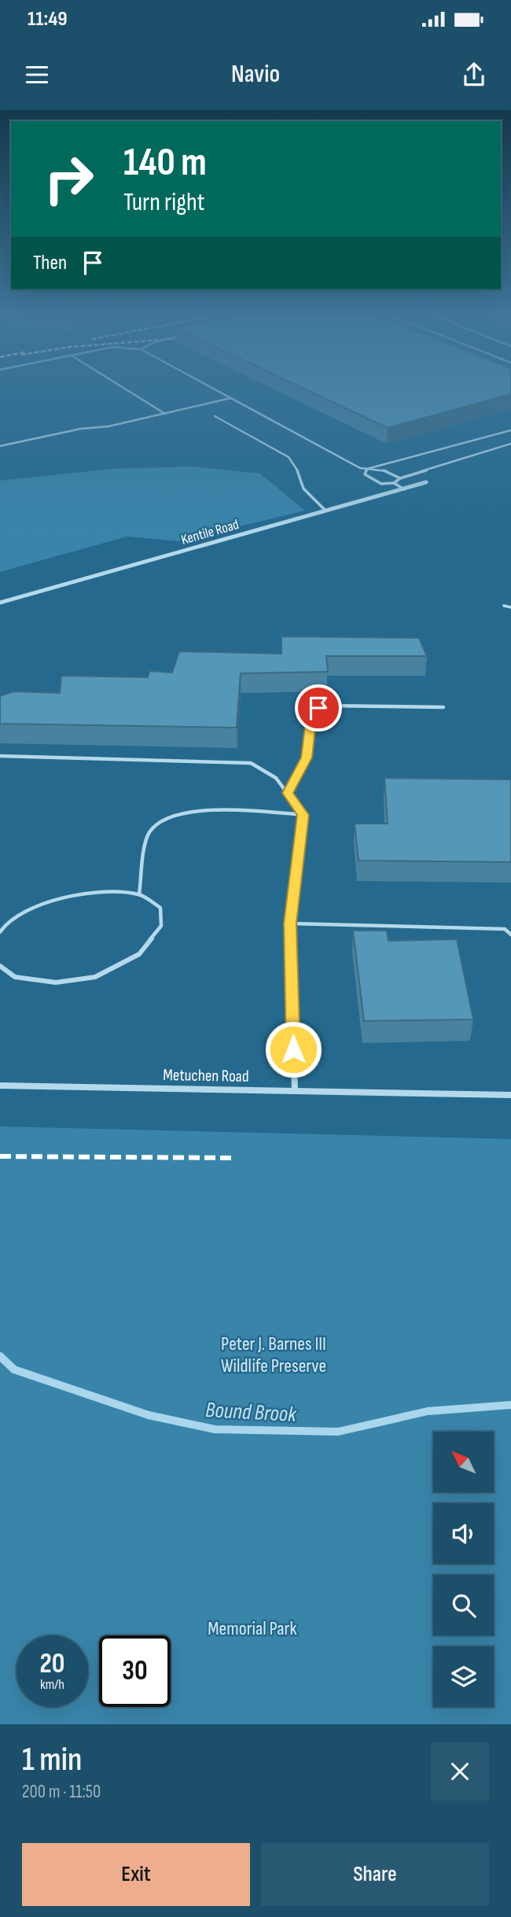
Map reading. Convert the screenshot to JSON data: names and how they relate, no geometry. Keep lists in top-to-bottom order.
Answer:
{
  "streets": {
    "street": ["Kentile Road", "Metuchen Road"]
  },
  "water": ["Bound Brook"],
  "parks": ["Peter J. Barnes III Wildlife Preserve", "Memorial Park"],
  "north": "top left",
  "page": {
    "status": "11:49",
    "header": "Navio",
    "turn": ["140 m", "Turn right"],
    "then": "Then",
    "speed": "20 km/h",
    "limit": "30",
    "heading": ["1 min", "200 m · 11:50"],
    "buttons": ["Exit", "Share"]
  }
}
